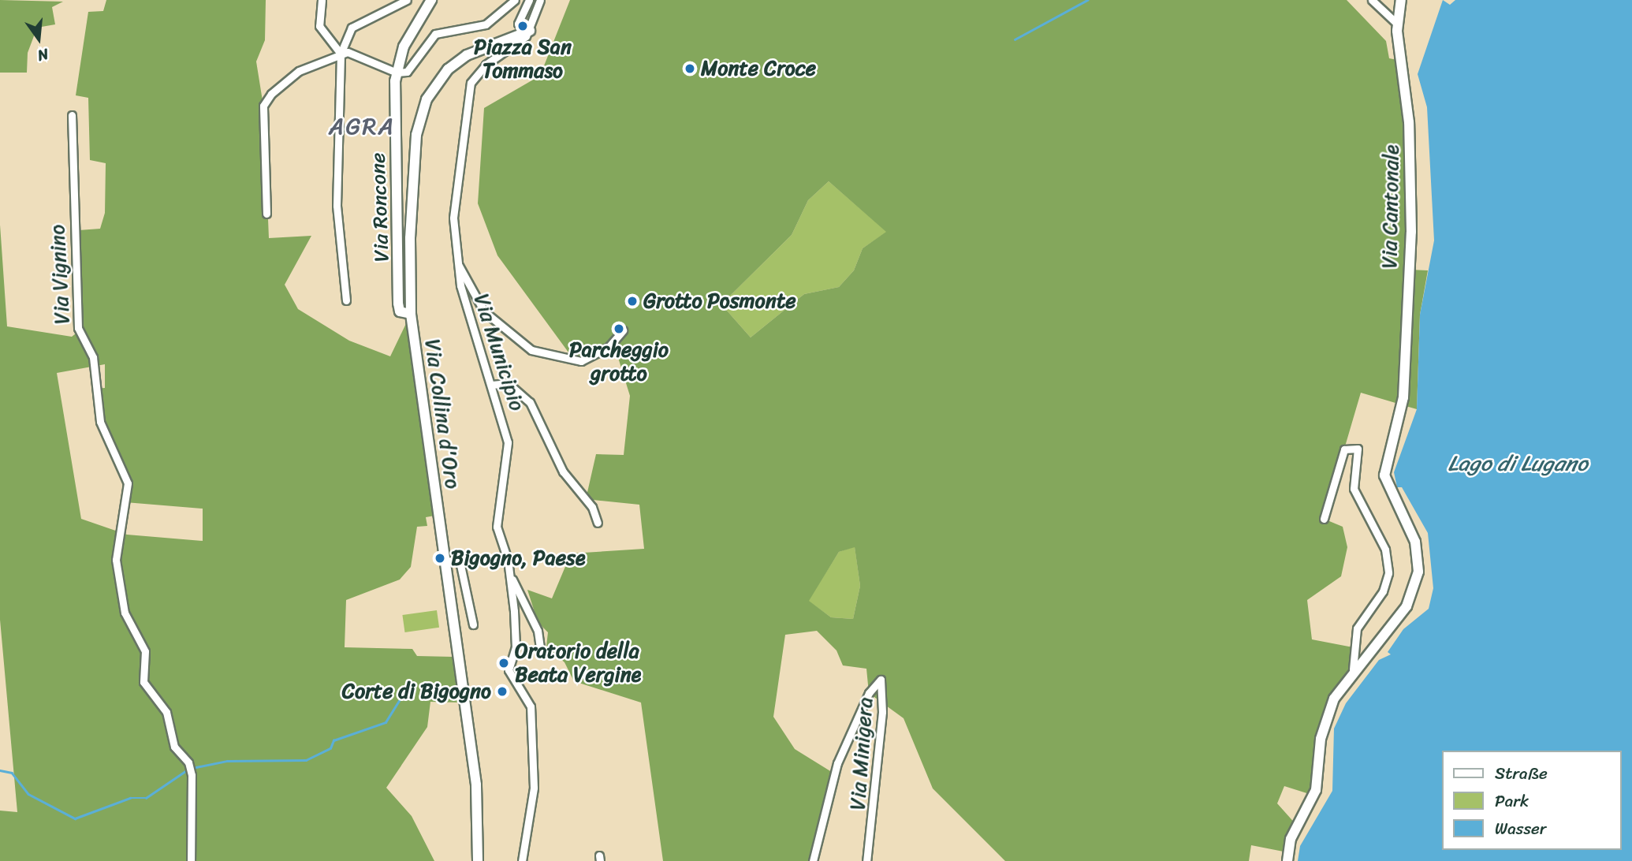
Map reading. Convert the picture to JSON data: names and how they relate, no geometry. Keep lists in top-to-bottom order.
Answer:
{
  "streets": {
    "street": [
      "Via Cantonale",
      "Via Roncone",
      "Via Vignino",
      "Via Municipio",
      "Via Collina d'Oro",
      "Via Minigera"
    ]
  },
  "crossings": [
    ["Via Roncone", "Via Collina d'Oro"],
    ["Via Municipio", "Via Collina d'Oro"]
  ],
  "districts": ["AGRA"],
  "water": ["Lago di Lugano"],
  "places": [
    "Piazza San Tommaso",
    "Monte Croce",
    "Grotto Posmonte",
    "Parcheggio grotto",
    "Bigogno, Paese",
    "Oratorio della Beata Vergine",
    "Corte di Bigogno"
  ],
  "legend": ["Straße", "Park", "Wasser"],
  "north": "bottom"
}
